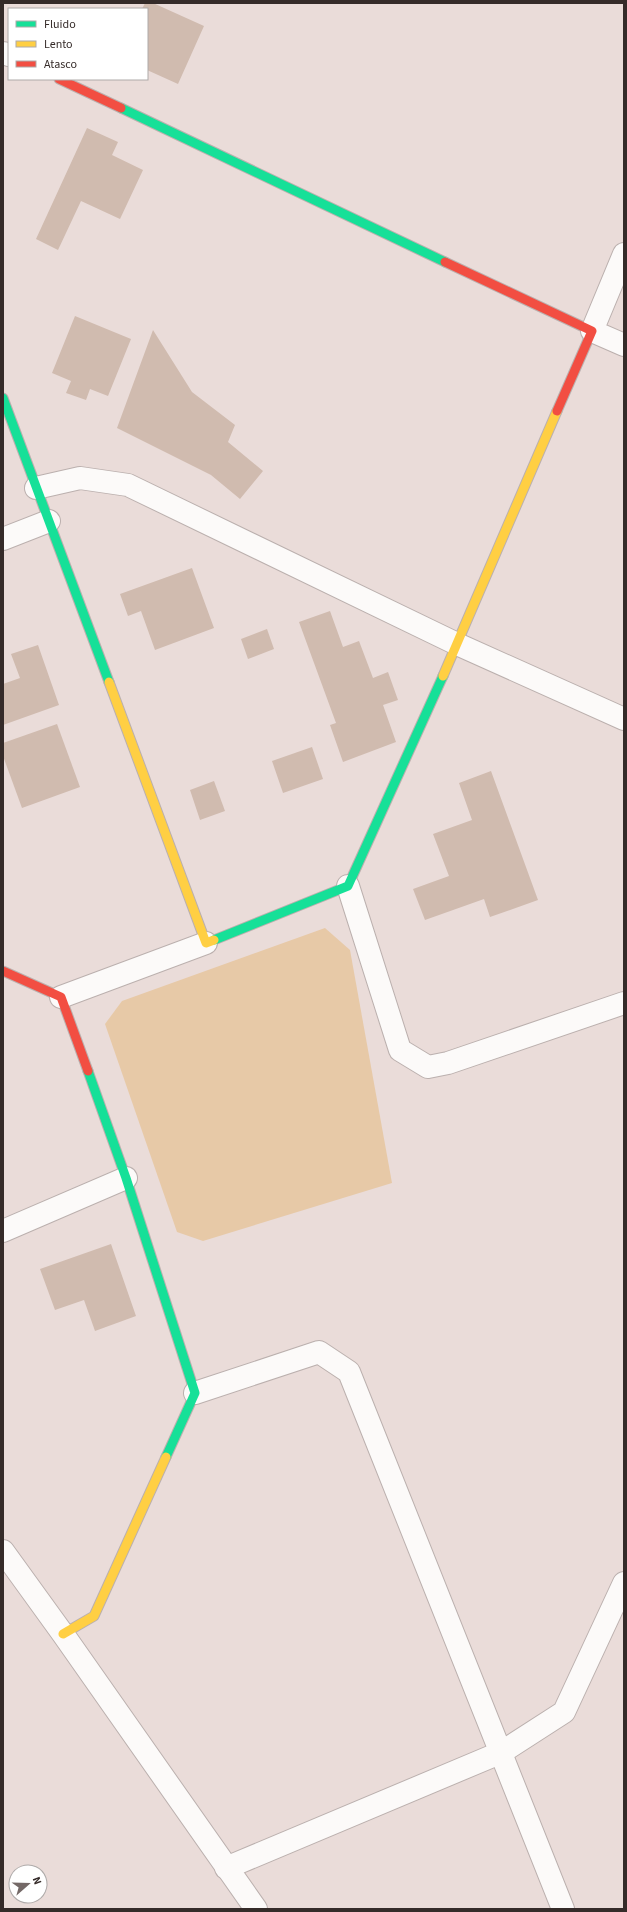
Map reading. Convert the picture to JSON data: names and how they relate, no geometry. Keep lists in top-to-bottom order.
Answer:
{
  "legend": ["Fluido", "Lento", "Atasco"],
  "north": "right"
}
